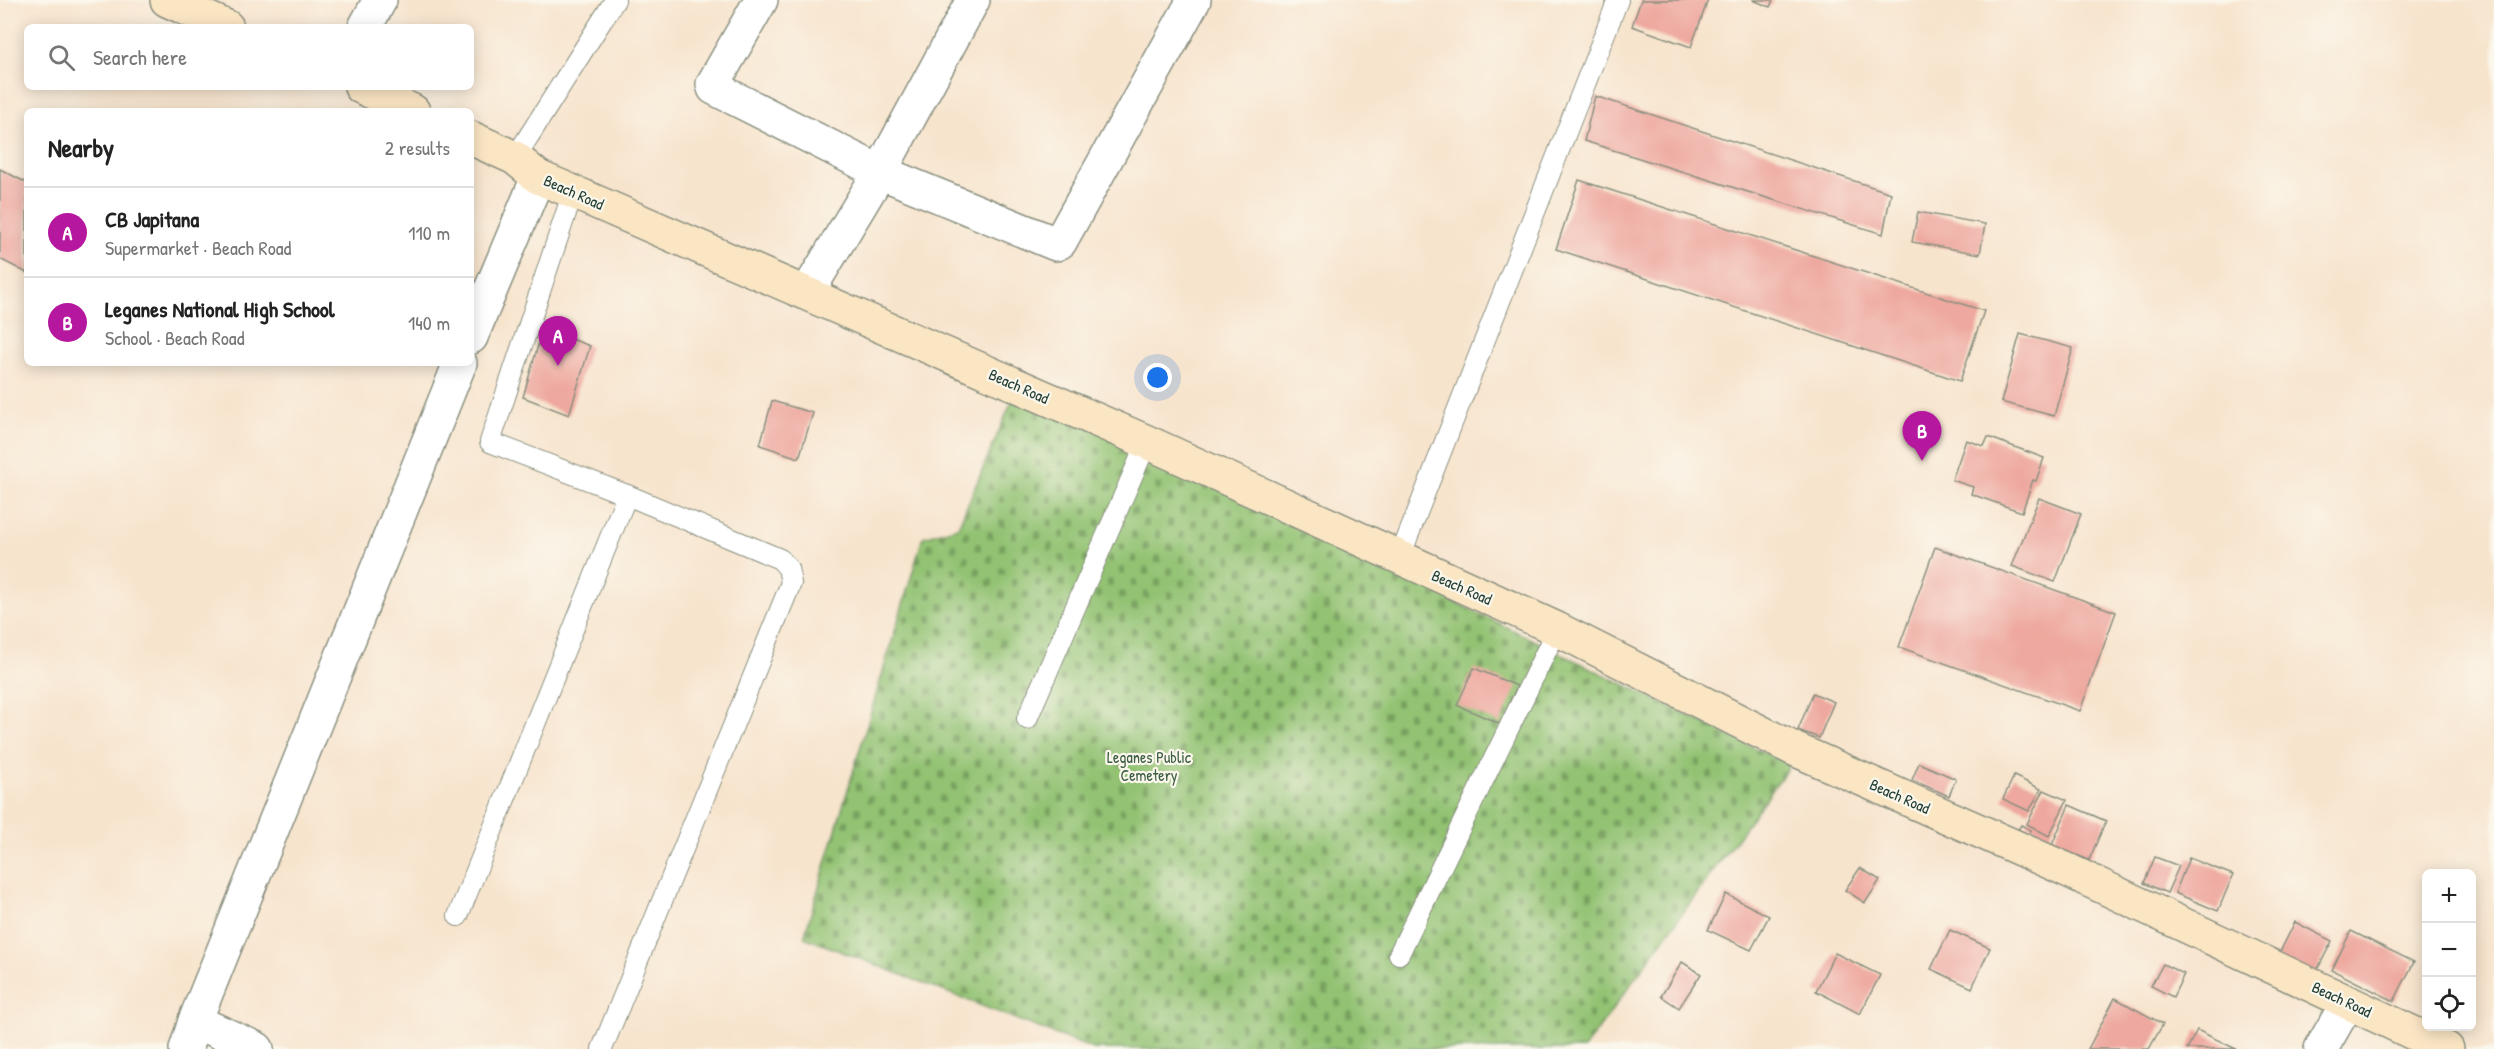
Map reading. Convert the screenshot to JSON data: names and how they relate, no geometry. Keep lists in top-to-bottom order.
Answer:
{
  "streets": {
    "main road": ["Beach Road"]
  },
  "parks": ["Leganes Public Cemetery"],
  "page": {
    "search": "Search here",
    "heading": ["Nearby", "2 results"],
    "list": [
      {
        "mark": "A",
        "name": "CB Japitana",
        "note": "Supermarket · Beach Road",
        "value": "110 m"
      },
      {
        "mark": "B",
        "name": "Leganes National High School",
        "note": "School · Beach Road",
        "value": "140 m"
      }
    ],
    "pins": ["A", "B"],
    "map_buttons": ["+", "−"]
  }
}
